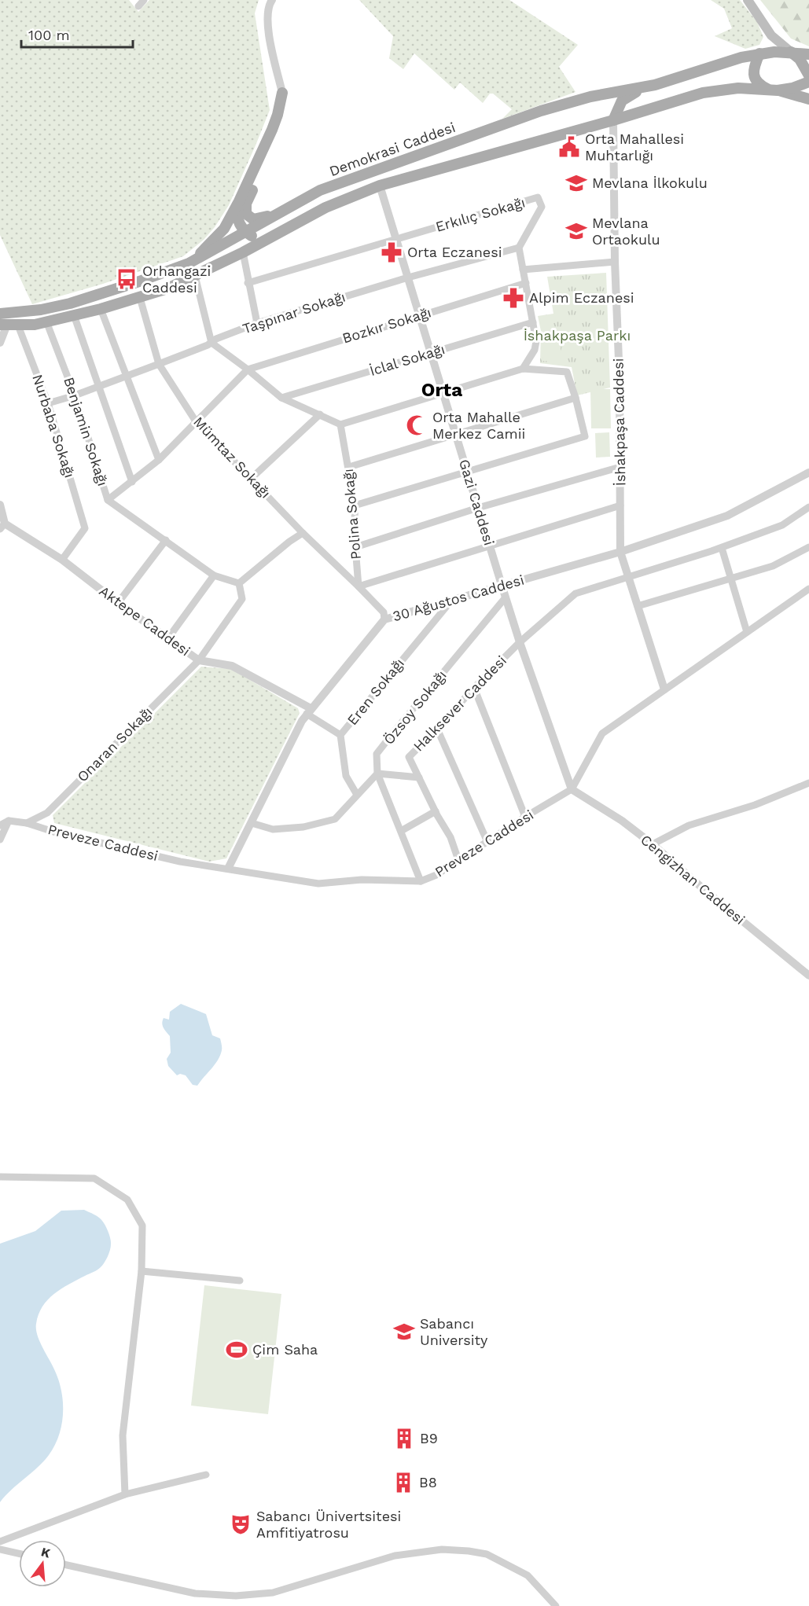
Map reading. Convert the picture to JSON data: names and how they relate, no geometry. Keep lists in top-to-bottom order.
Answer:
{
  "streets": {
    "main road": ["Demokrasi Caddesi"],
    "street": [
      "Erkılıç Sokağı",
      "Taşpınar Sokağı",
      "Bozkır Sokağı",
      "İclal Sokağı",
      "İshakpaşa Caddesi",
      "Nurbaba Sokağı",
      "Benjamin Sokağı",
      "Mümtaz Sokağı",
      "Gazi Caddesi",
      "Polina Sokağı",
      "30 Ağustos Caddesi",
      "Aktepe Caddesi",
      "Eren Sokağı",
      "Halksever Caddesi",
      "Özsoy Sokağı",
      "Onaran Sokağı",
      "Preveze Caddesi",
      "Cengizhan Caddesi"
    ]
  },
  "crossings": [
    ["Demokrasi Caddesi", "İshakpaşa Caddesi"],
    ["Demokrasi Caddesi", "Nurbaba Sokağı"],
    ["Demokrasi Caddesi", "Benjamin Sokağı"],
    ["Demokrasi Caddesi", "Mümtaz Sokağı"],
    ["Demokrasi Caddesi", "Gazi Caddesi"],
    ["Erkılıç Sokağı", "Taşpınar Sokağı"],
    ["Erkılıç Sokağı", "Gazi Caddesi"],
    ["Taşpınar Sokağı", "Nurbaba Sokağı"],
    ["Taşpınar Sokağı", "Benjamin Sokağı"],
    ["Taşpınar Sokağı", "Mümtaz Sokağı"],
    ["Taşpınar Sokağı", "Gazi Caddesi"],
    ["Bozkır Sokağı", "Gazi Caddesi"],
    ["İclal Sokağı", "Gazi Caddesi"],
    ["İshakpaşa Caddesi", "30 Ağustos Caddesi"],
    ["İshakpaşa Caddesi", "Halksever Caddesi"],
    ["Nurbaba Sokağı", "Aktepe Caddesi"],
    ["Benjamin Sokağı", "Onaran Sokağı"],
    ["Mümtaz Sokağı", "Polina Sokağı"],
    ["Gazi Caddesi", "30 Ağustos Caddesi"],
    ["Gazi Caddesi", "Halksever Caddesi"],
    ["Gazi Caddesi", "Özsoy Sokağı"],
    ["Gazi Caddesi", "Preveze Caddesi"],
    ["Gazi Caddesi", "Cengizhan Caddesi"],
    ["30 Ağustos Caddesi", "Aktepe Caddesi"],
    ["30 Ağustos Caddesi", "Eren Sokağı"],
    ["30 Ağustos Caddesi", "Preveze Caddesi"],
    ["Aktepe Caddesi", "Onaran Sokağı"],
    ["Halksever Caddesi", "Preveze Caddesi"],
    ["Onaran Sokağı", "Preveze Caddesi"],
    ["Preveze Caddesi", "Cengizhan Caddesi"]
  ],
  "districts": ["Orta"],
  "parks": ["İshakpaşa Parkı"],
  "places": {
    "public building": ["Orta Mahallesi Muhtarlığı"],
    "school or university": ["Mevlana İlkokulu", "Mevlana Ortaokulu", "Sabancı University"],
    "pharmacy": ["Orta Eczanesi", "Alpim Eczanesi"],
    "bus stop": ["Orhangazi Caddesi"],
    "mosque": ["Orta Mahalle Merkez Camii"],
    "sports": ["Çim Saha"],
    "building": ["B9", "B8"],
    "theatre": ["Sabancı Ünivertsitesi Amfitiyatrosu"]
  },
  "scale_bar": "100 m",
  "north": "top"
}
